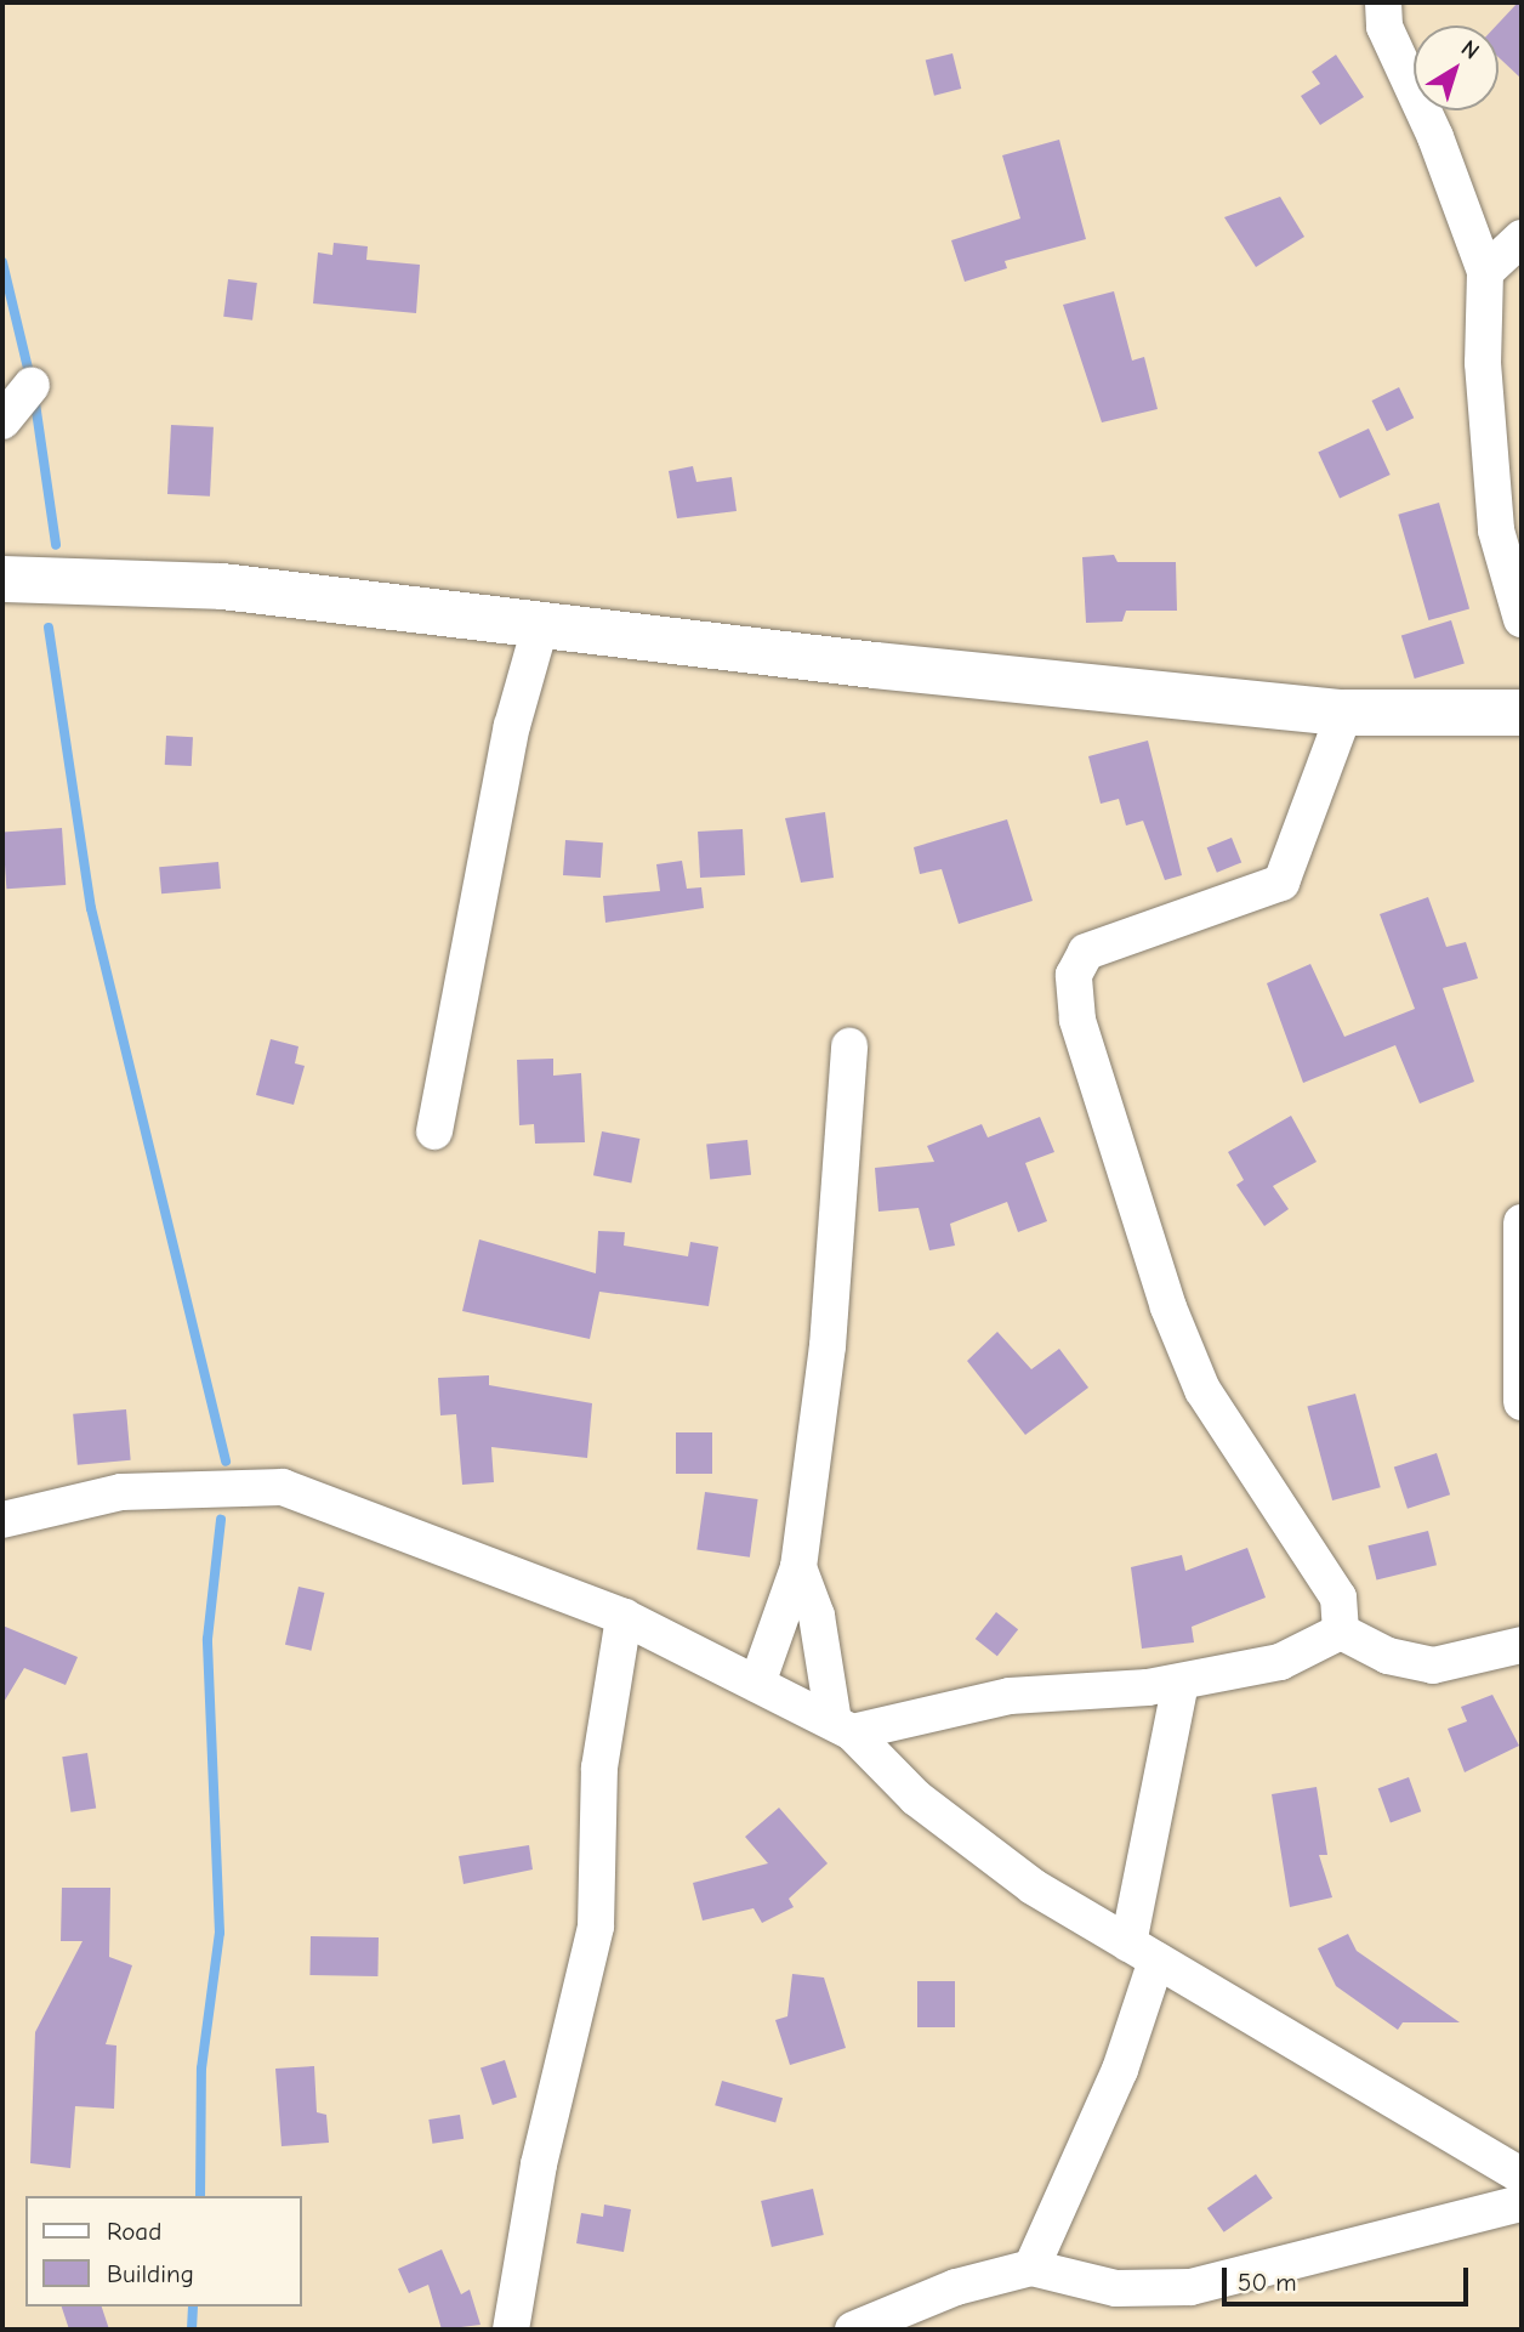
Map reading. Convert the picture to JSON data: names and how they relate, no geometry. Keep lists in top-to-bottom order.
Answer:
{
  "legend": ["Road", "Building"],
  "scale_bar": "50 m",
  "north": "top right"
}
